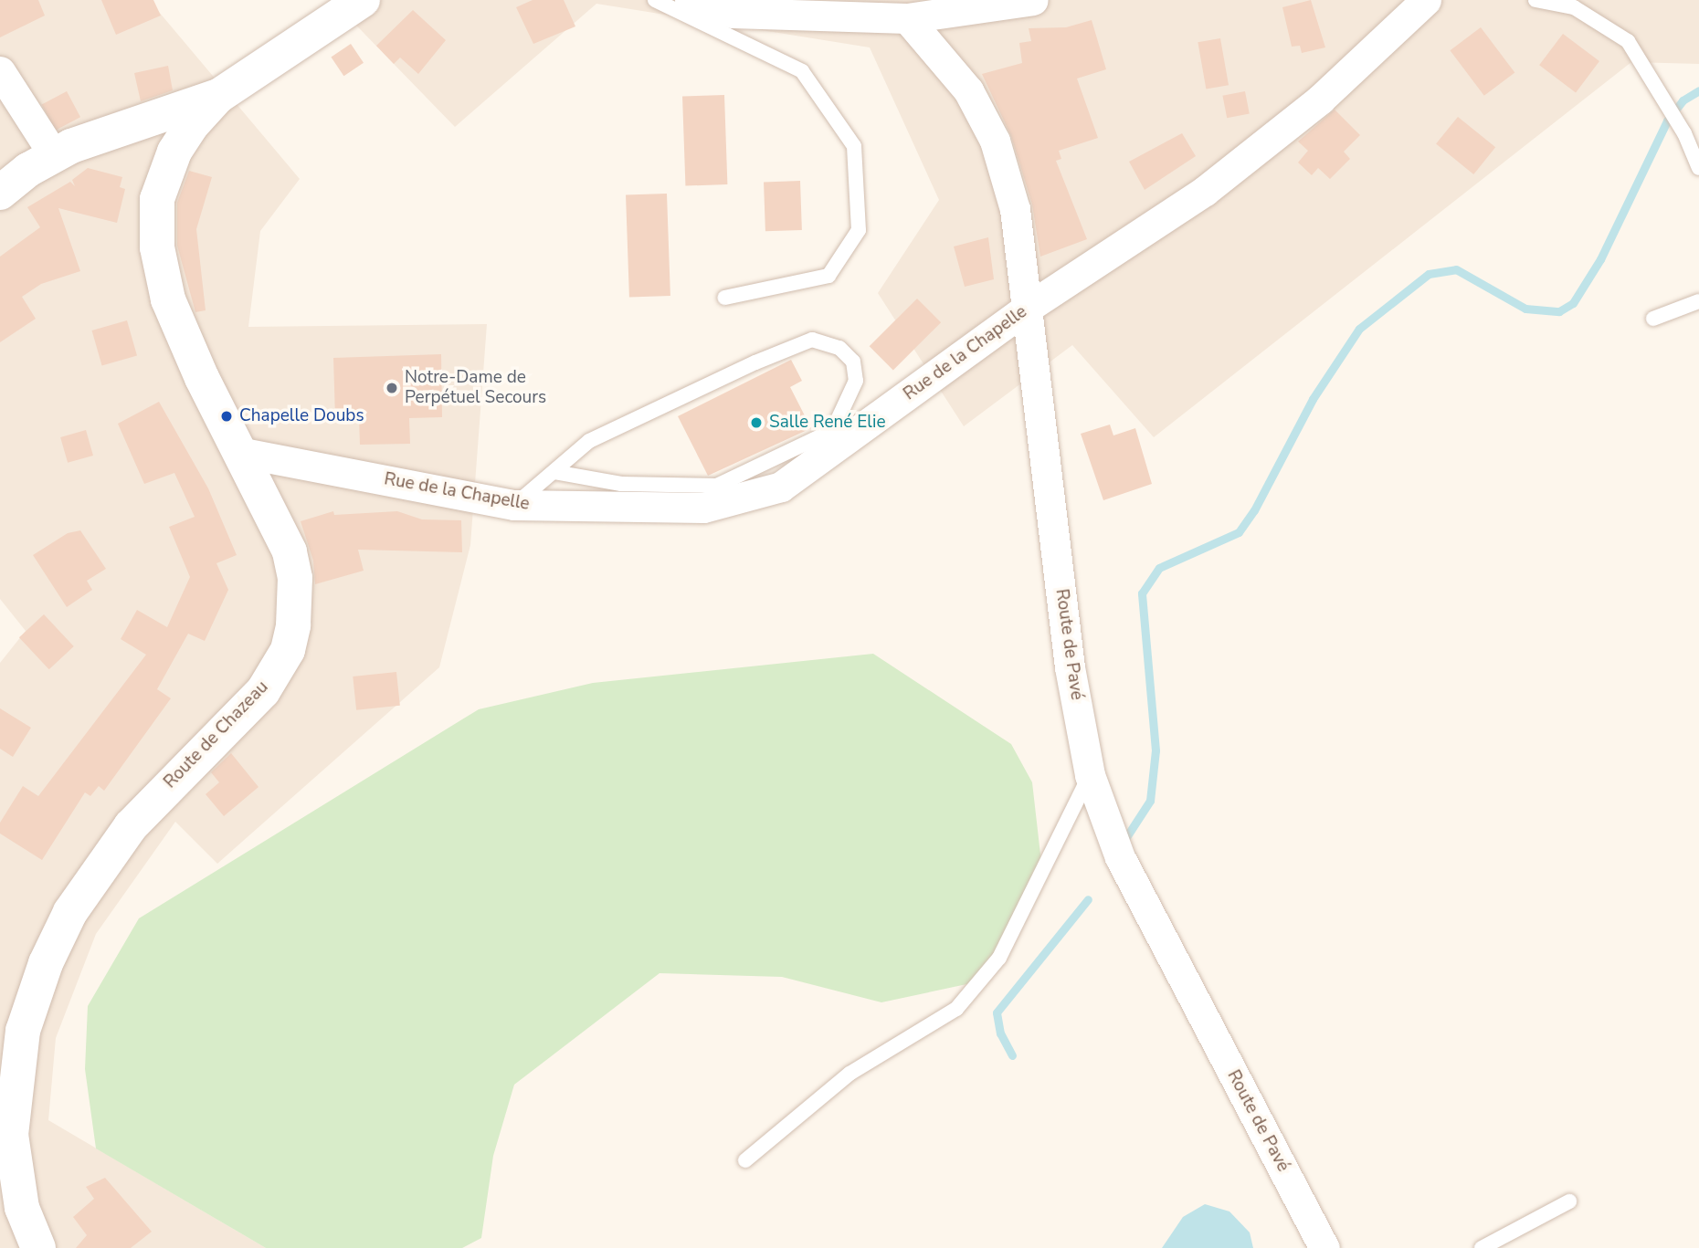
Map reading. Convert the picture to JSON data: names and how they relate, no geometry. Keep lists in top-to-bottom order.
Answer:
{
  "streets": {
    "main road": ["Route de Chazeau"],
    "street": ["Rue de la Chapelle", "Route de Pavé"]
  },
  "crossings": [
    ["Rue de la Chapelle", "Route de Pavé"],
    ["Rue de la Chapelle", "Route de Chazeau"]
  ],
  "places": ["Notre-Dame de Perpétuel Secours", "Chapelle Doubs", "Salle René Elie"]
}
